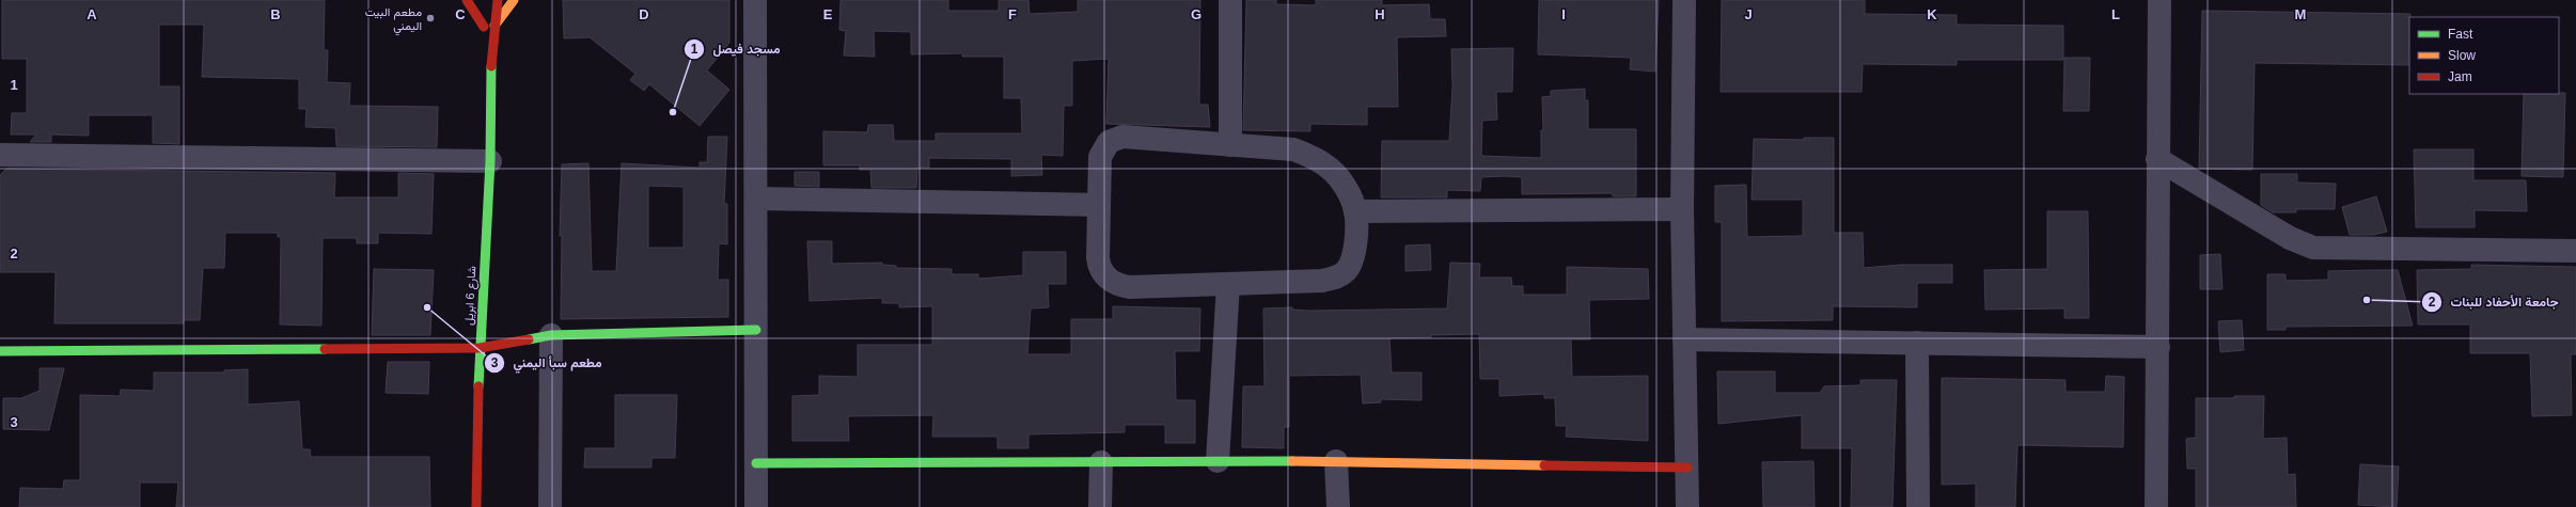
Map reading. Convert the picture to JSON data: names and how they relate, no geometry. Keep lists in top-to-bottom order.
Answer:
{
  "streets": {
    "street": ["شارع 6 ابريل"]
  },
  "places": [
    "مطعم البيت اليمني",
    "مسجد فيصل",
    "جامعة الأحفاد للبنات",
    "مطعم سبأ اليمني"
  ],
  "legend": ["Fast", "Slow", "Jam"],
  "grid": {
    "columns": [
      "A",
      "B",
      "C",
      "D",
      "E",
      "F",
      "G",
      "H",
      "I",
      "J",
      "K",
      "L",
      "M"
    ],
    "rows": ["1", "2", "3"]
  }
}
